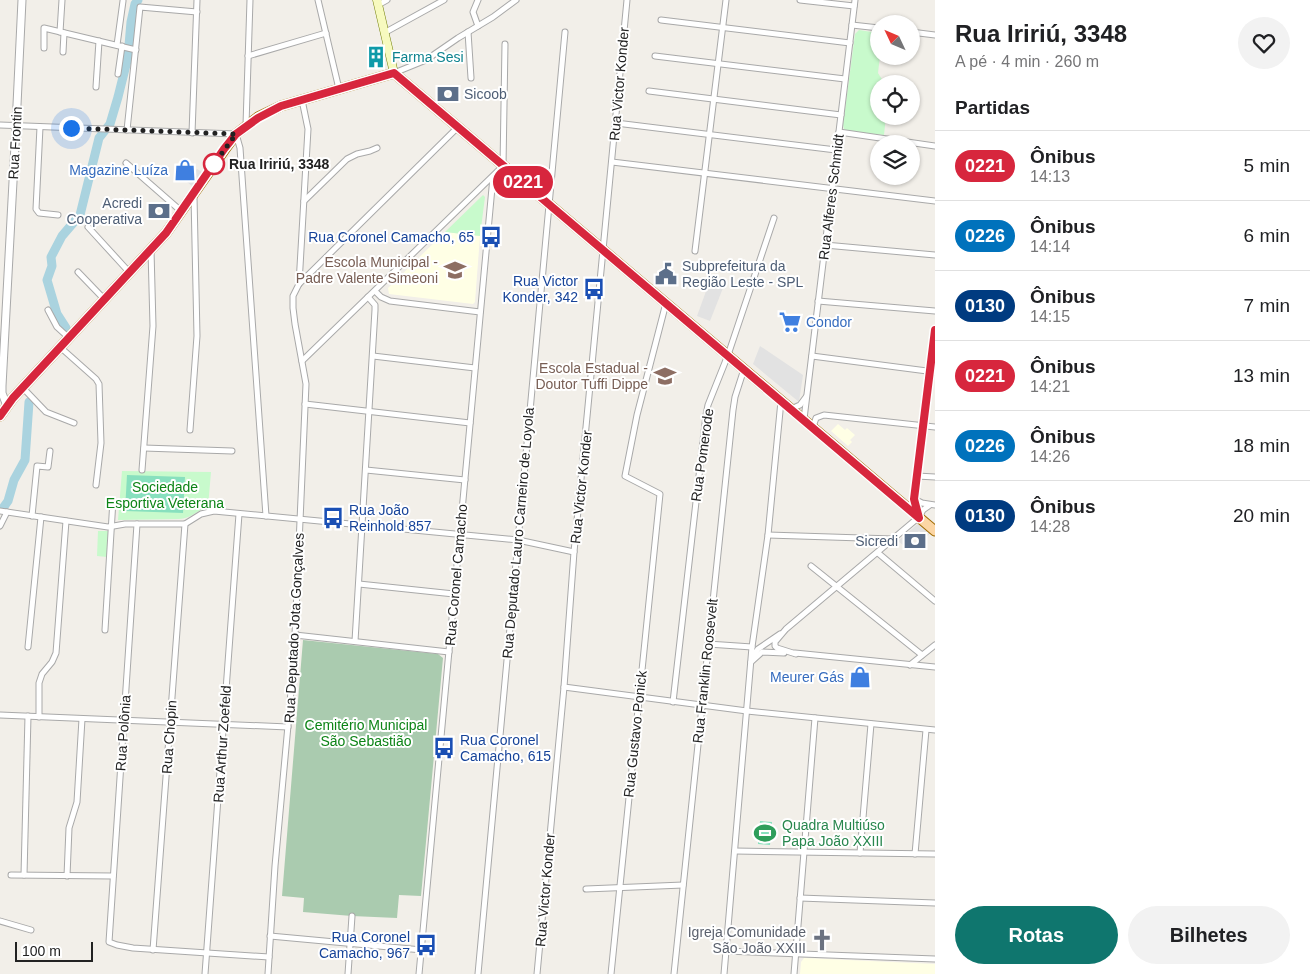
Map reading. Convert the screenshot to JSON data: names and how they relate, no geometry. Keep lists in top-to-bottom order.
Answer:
{
  "streets": {
    "street": [
      "Rua Victor Konder",
      "Rua Frontin",
      "Rua Alferes Schmidt",
      "Rua Pomerode",
      "Rua Deputado Lauro Carneiro de Loyola",
      "Rua Coronel Camacho",
      "Rua Deputado Jota Gonçalves",
      "Rua Franklin Roosevelt",
      "Rua Polônia",
      "Rua Gustavo Ponick",
      "Rua Chopin",
      "Rua Arthur Zoefeld"
    ]
  },
  "crossings": [
    ["Rua Polônia", "Rua Chopin"]
  ],
  "parks": ["Sociedade Esportiva Veterana", "Cemitério Municipal São Sebastião"],
  "places": {
    "building": ["Farma Sesi"],
    "bank": ["Sicoob", "Acredi Cooperativa", "Sicredi"],
    "other": ["Rua Iririú, 3348"],
    "shop": ["Magazine Luíza", "Meurer Gás"],
    "bus stop": [
      "Rua Coronel Camacho, 65",
      "Rua Victor Konder, 342",
      "Rua João Reinhold 857",
      "Rua Coronel Camacho, 615",
      "Rua Coronel Camacho, 967"
    ],
    "school or university": ["Escola Municipal - Padre Valente Simeoni", "Escola Estadual - Doutor Tuffi Dippe"],
    "public building": ["Subprefeitura da Região Leste - SPL"],
    "supermarket": ["Condor"],
    "sports": ["Quadra Multiúso Papa João XXIII"],
    "church": ["Igreja Comunidade São João XXIII"]
  },
  "lines": ["bus line 0221"],
  "scale_bar": "100 m",
  "north": "top left",
  "page": {
    "on_map": "0221",
    "heading": [
      ["Rua Iririú, 3348", "A pé · 4 min · 260 m"],
      "Partidas"
    ],
    "list": [
      {
        "mark": "0221",
        "name": "Ônibus",
        "note": "14:13",
        "value": "5 min"
      },
      {
        "mark": "0226",
        "name": "Ônibus",
        "note": "14:14",
        "value": "6 min"
      },
      {
        "mark": "0130",
        "name": "Ônibus",
        "note": "14:15",
        "value": "7 min"
      },
      {
        "mark": "0221",
        "name": "Ônibus",
        "note": "14:21",
        "value": "13 min"
      },
      {
        "mark": "0226",
        "name": "Ônibus",
        "note": "14:26",
        "value": "18 min"
      },
      {
        "mark": "0130",
        "name": "Ônibus",
        "note": "14:28",
        "value": "20 min"
      }
    ],
    "buttons": ["Rotas", "Bilhetes"],
    "scale": "100 m"
  }
}
